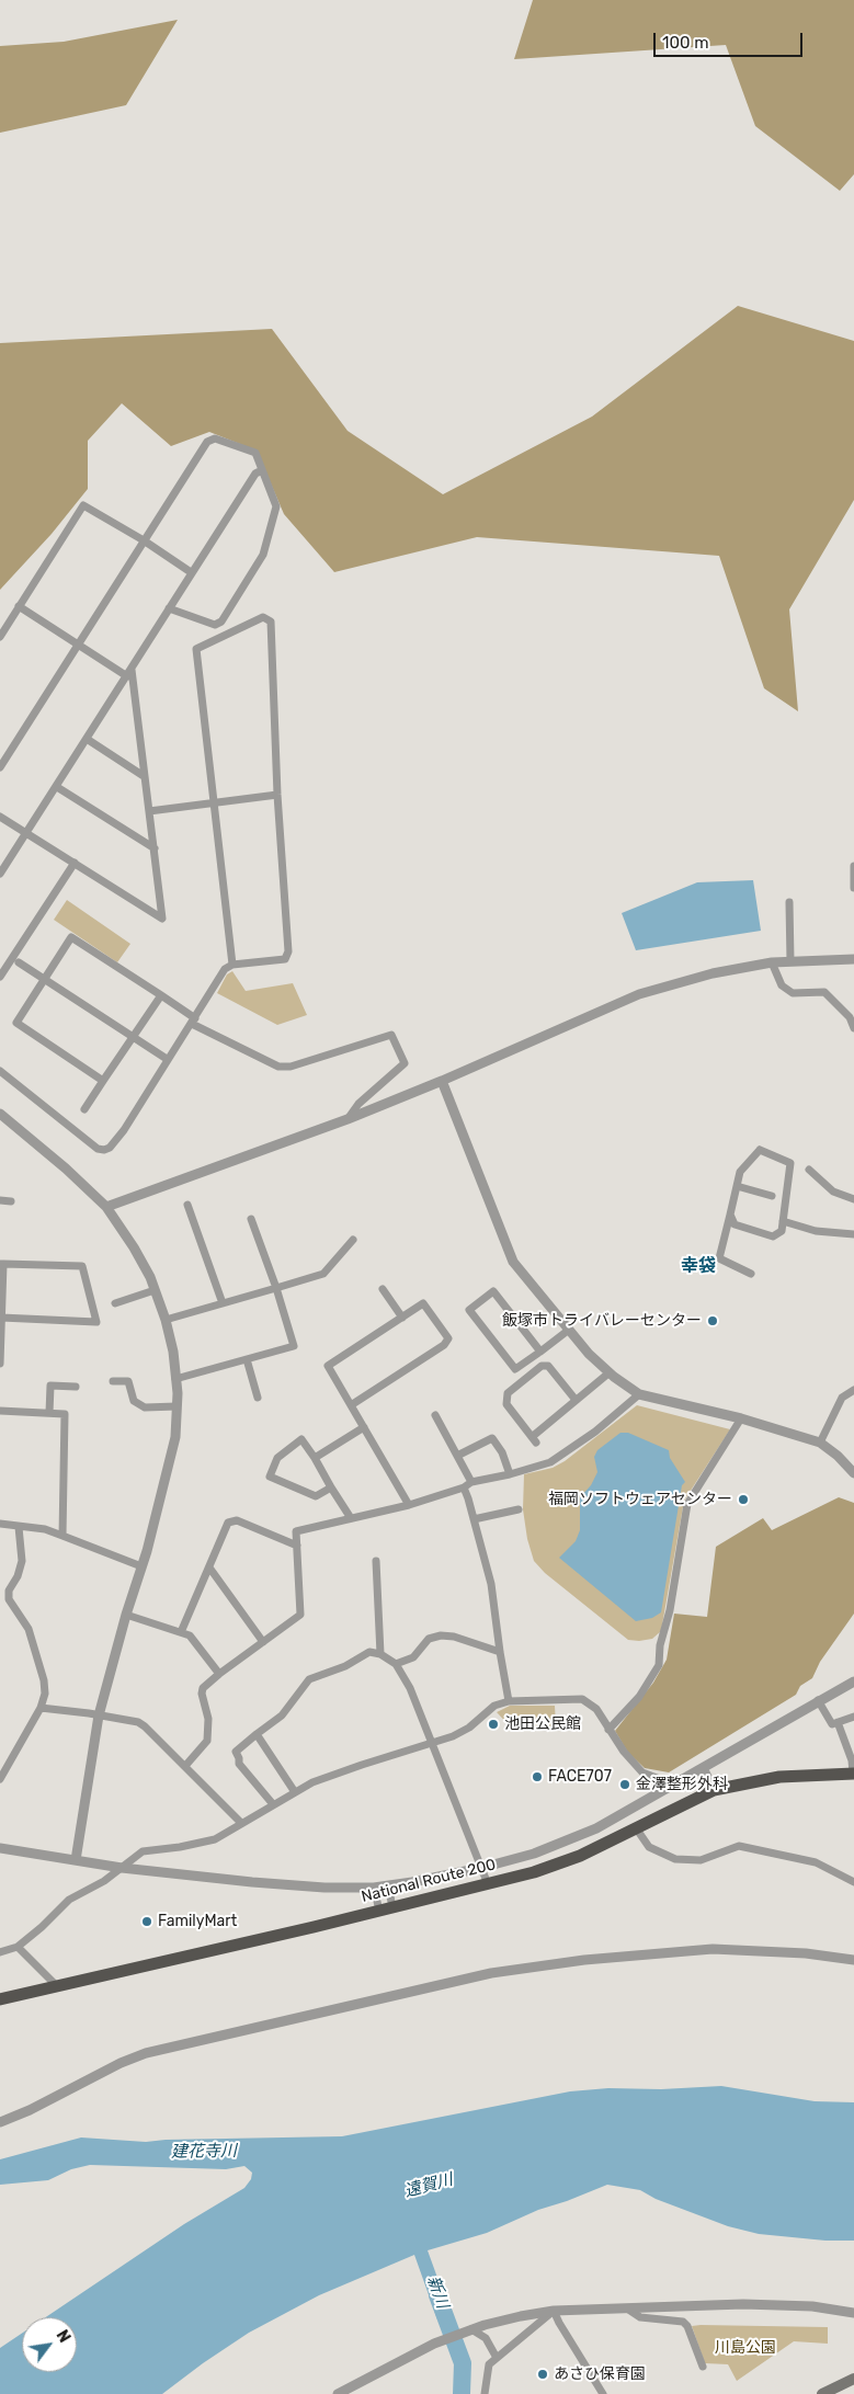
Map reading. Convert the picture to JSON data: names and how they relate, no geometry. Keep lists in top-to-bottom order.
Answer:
{
  "streets": {
    "highway": ["National Route 200"]
  },
  "districts": ["幸袋"],
  "water": ["建花寺川", "遠賀川", "新川"],
  "parks": ["川島公園"],
  "places": [
    "飯塚市トライバレーセンター",
    "福岡ソフトウェアセンター",
    "池田公民館",
    "FACE707",
    "金澤整形外科",
    "FamilyMart",
    "あさひ保育園"
  ],
  "scale_bar": "100 m",
  "north": "top right"
}
